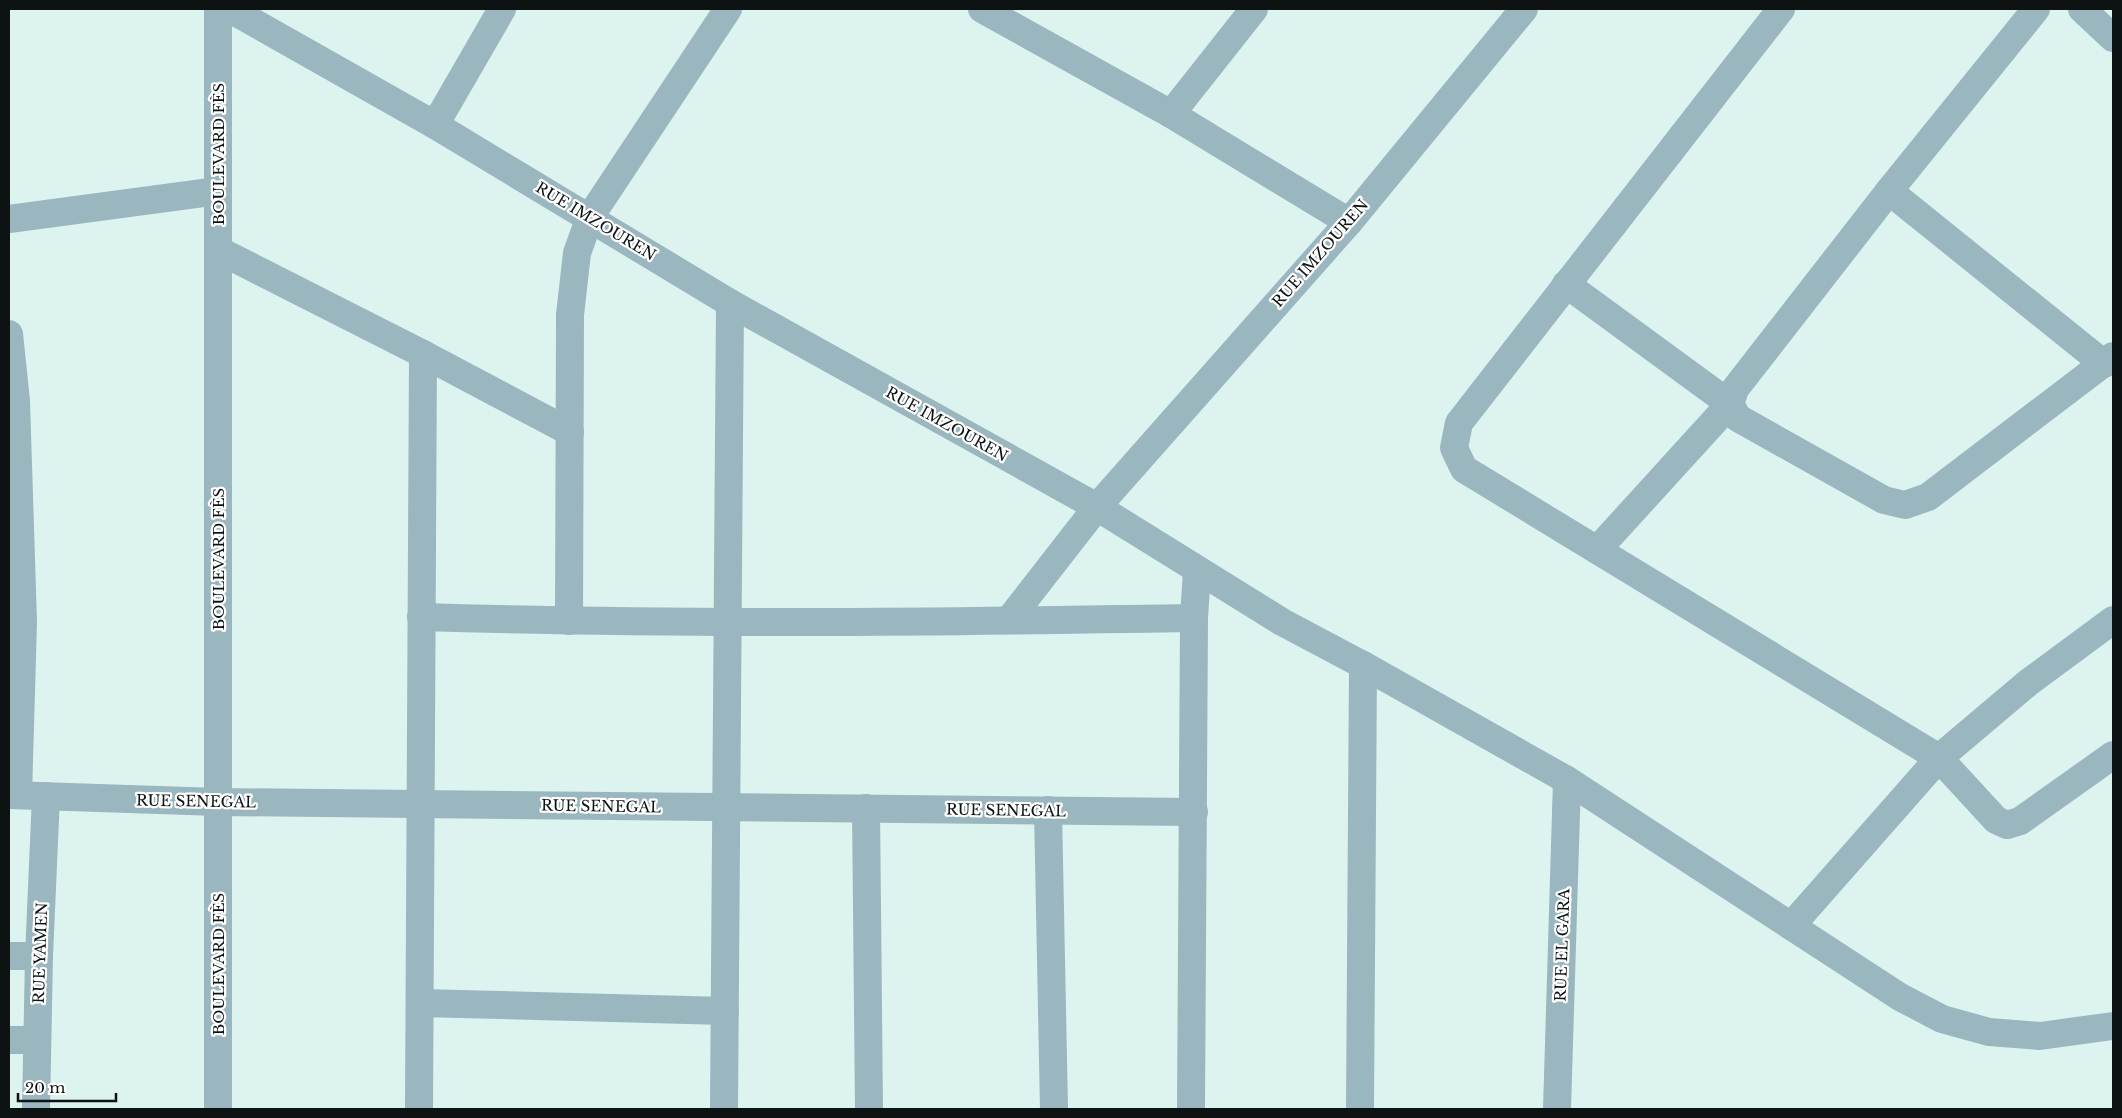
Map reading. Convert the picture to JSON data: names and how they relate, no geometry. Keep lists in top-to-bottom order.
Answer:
{
  "streets": {
    "street": [
      "BOULEVARD FÈS",
      "RUE IMZOUREN",
      "RUE SENEGAL",
      "RUE EL GARA",
      "RUE YAMEN"
    ]
  },
  "crossings": [
    ["BOULEVARD FÈS", "RUE SENEGAL"],
    ["RUE SENEGAL", "RUE YAMEN"]
  ],
  "scale_bar": "20 m"
}
